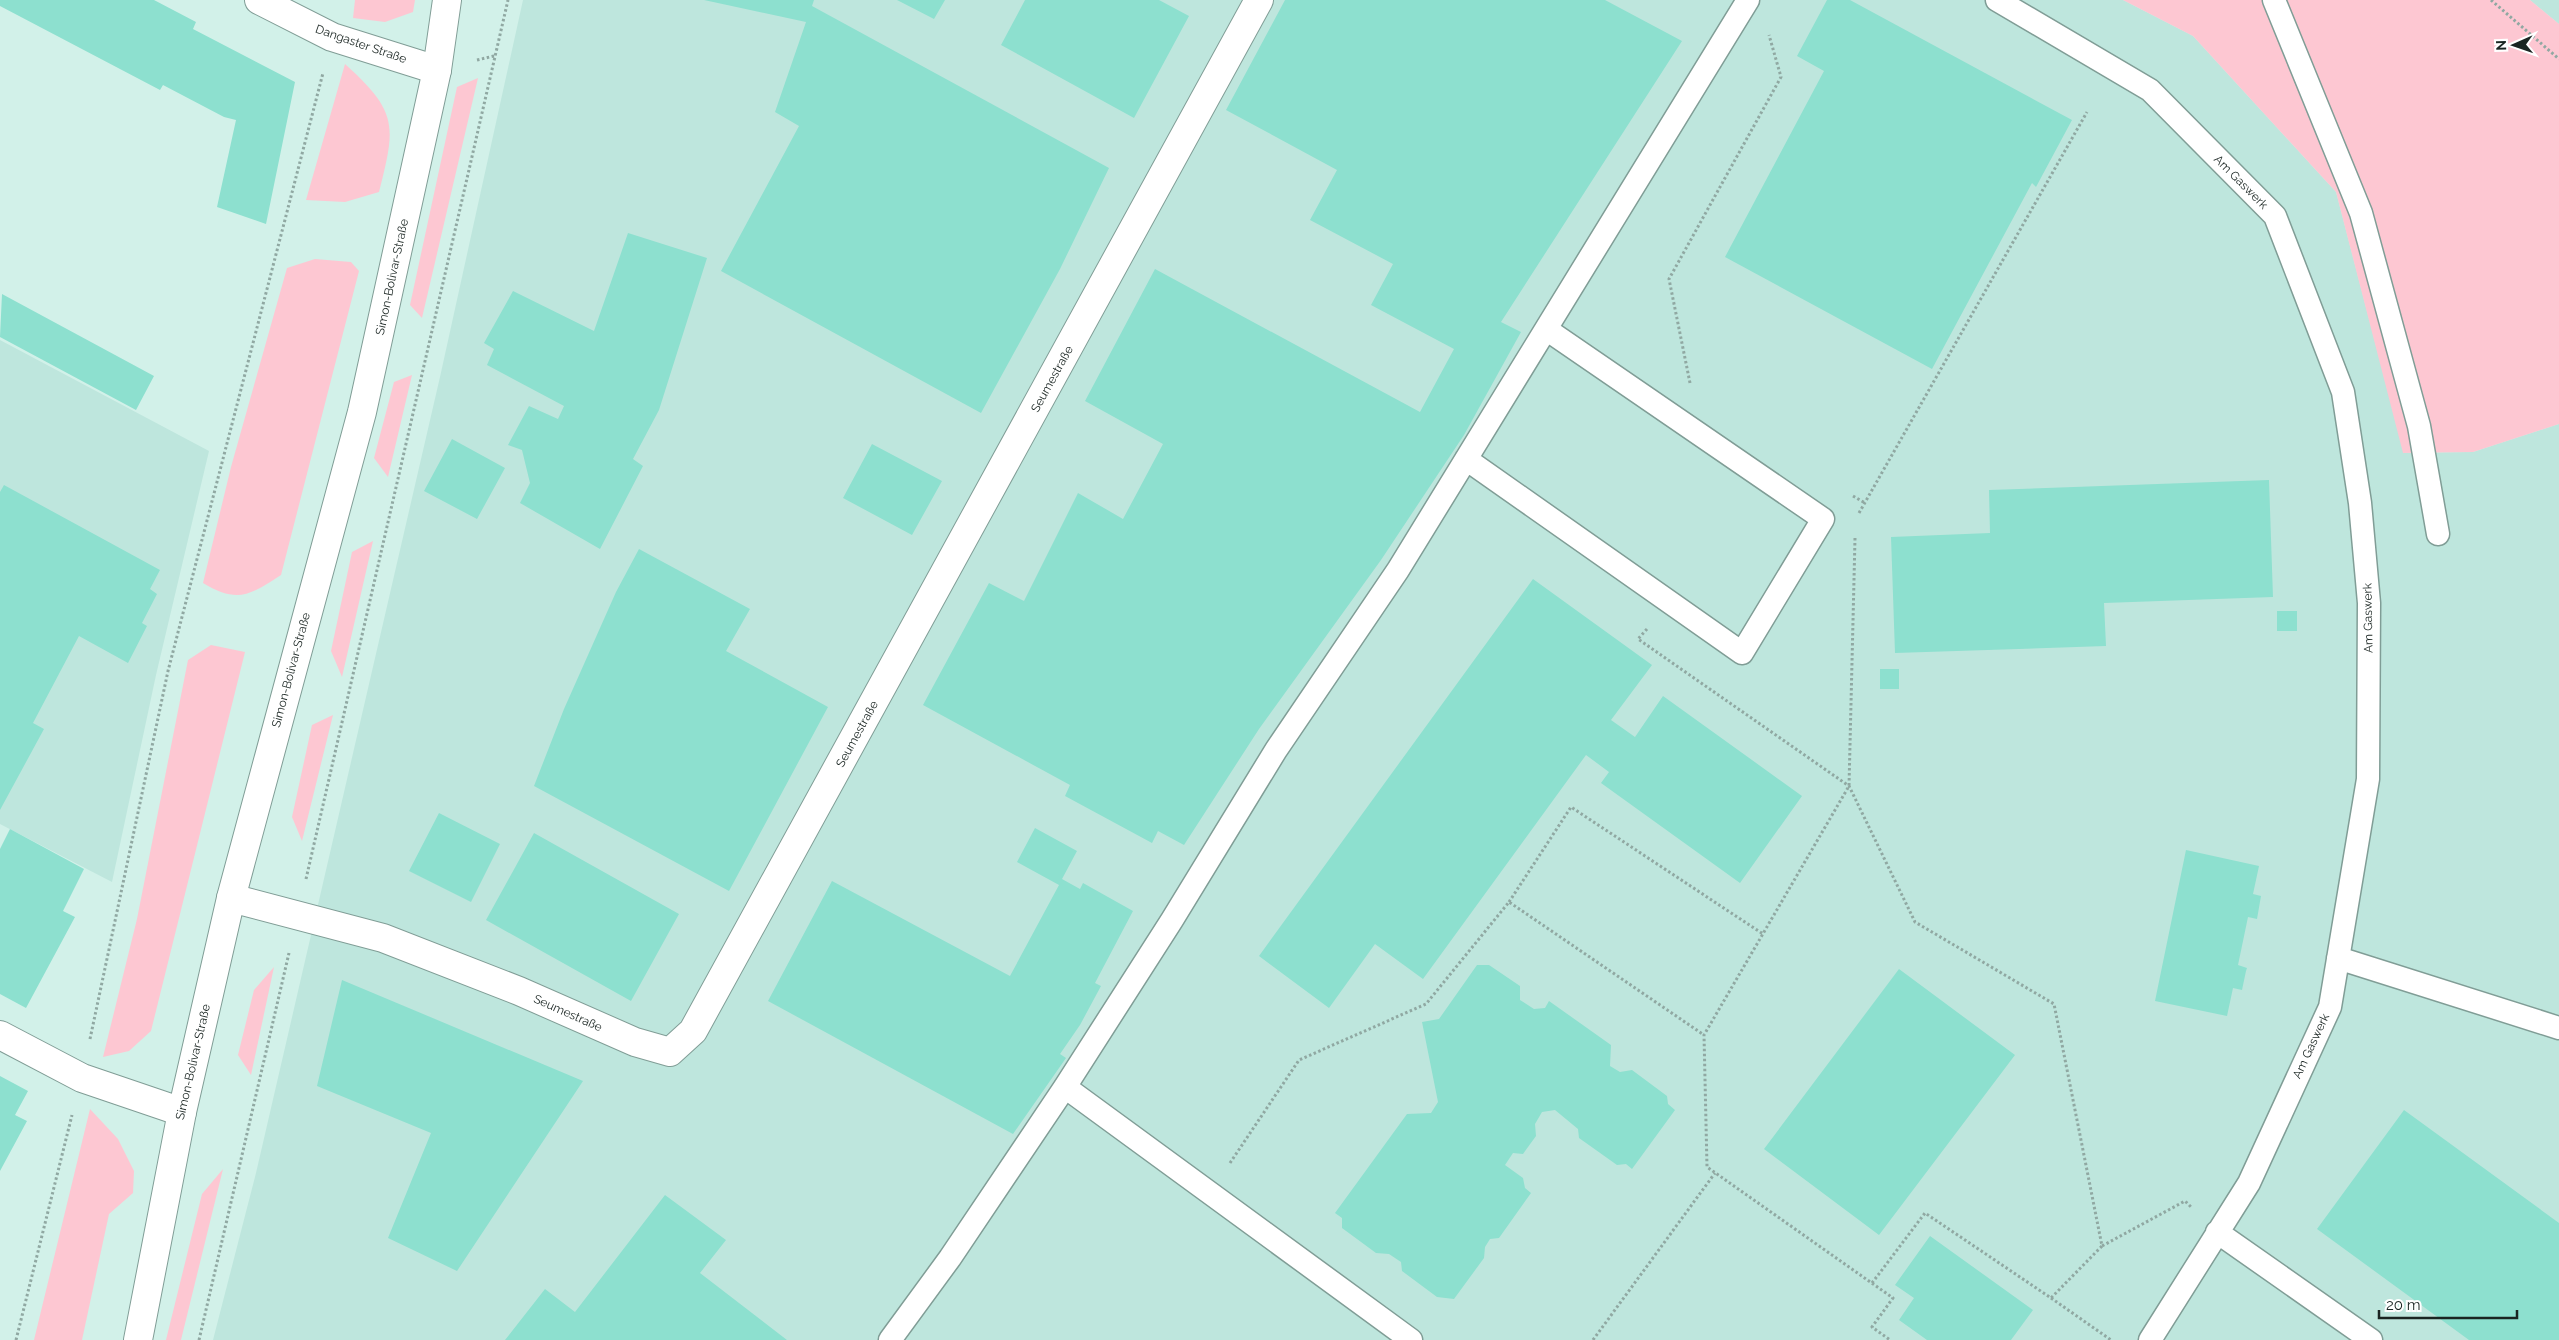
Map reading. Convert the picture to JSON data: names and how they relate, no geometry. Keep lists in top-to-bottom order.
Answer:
{
  "streets": {
    "street": ["Dangaster Straße", "Simon-Bolivar-Straße", "Seumestraße"],
    "lane": ["Am Gaswerk"]
  },
  "crossings": [
    ["Dangaster Straße", "Simon-Bolivar-Straße"],
    ["Simon-Bolivar-Straße", "Seumestraße"]
  ],
  "scale_bar": "20 m",
  "north": "left"
}
